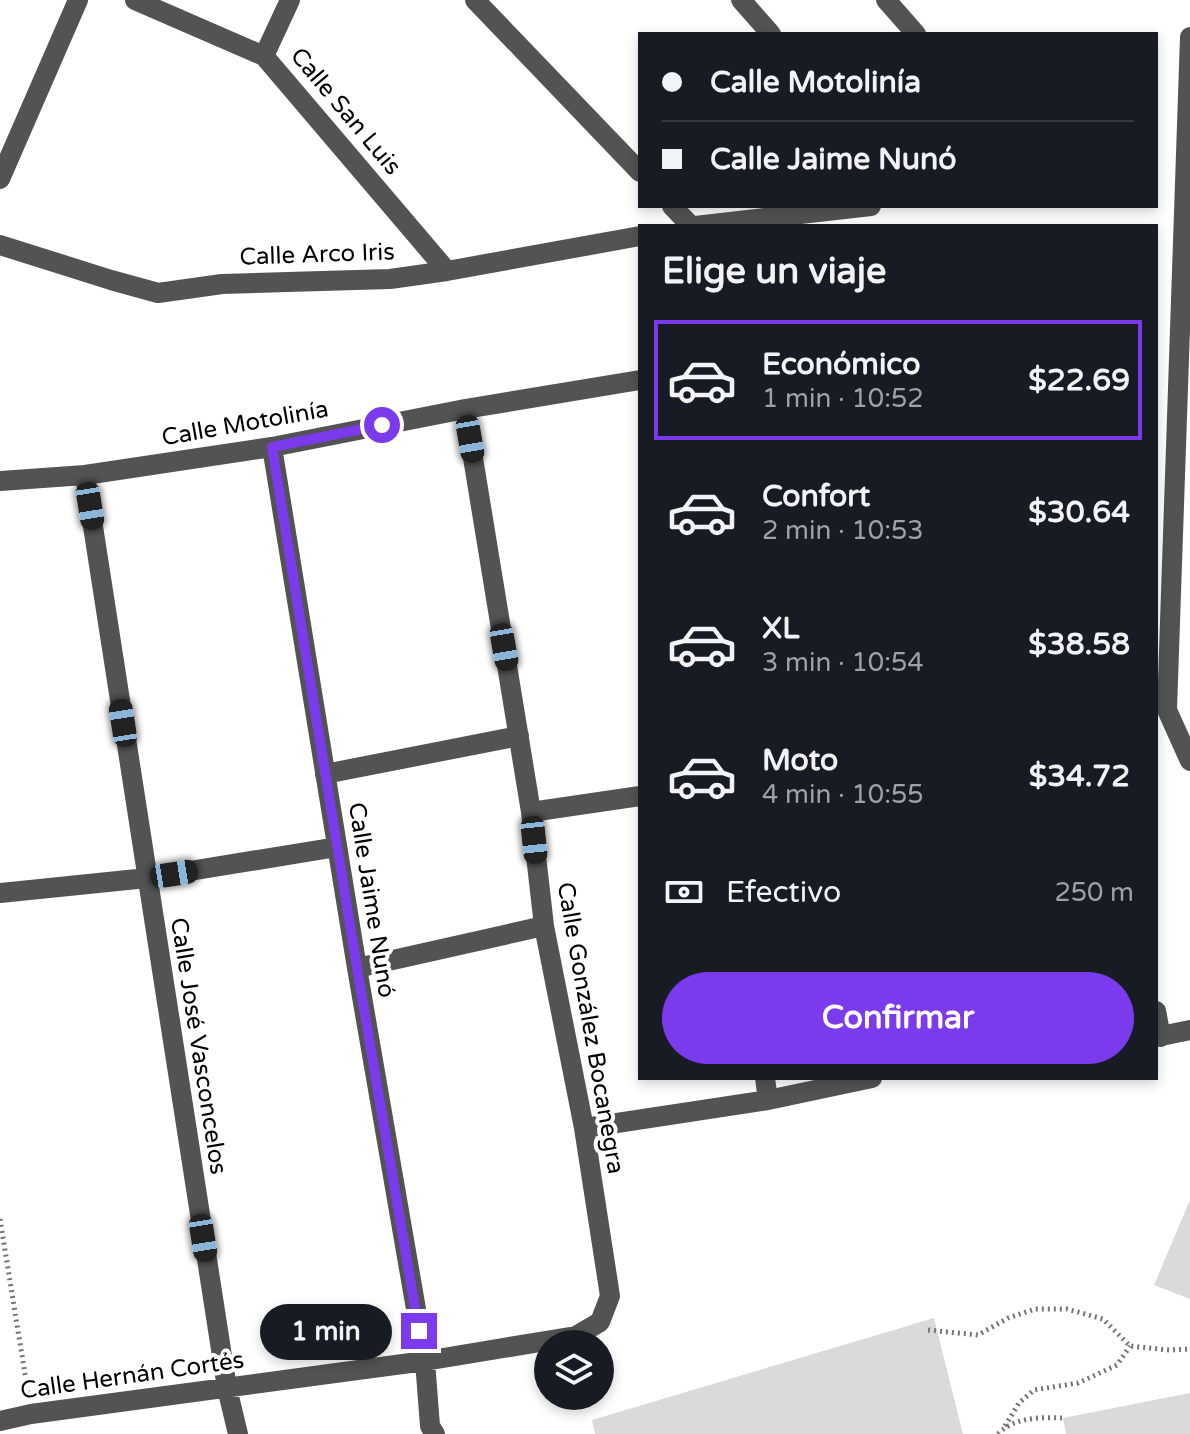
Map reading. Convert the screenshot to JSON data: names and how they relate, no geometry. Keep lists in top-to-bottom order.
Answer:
{
  "streets": {
    "street": [
      "Calle San Luis",
      "Calle Arco Iris",
      "Calle Motolinía",
      "Calle Jaime Nunó",
      "Calle González Bocanegra",
      "Calle José Vasconcelos",
      "Calle Hernán Cortés"
    ]
  },
  "crossings": [
    ["Calle San Luis", "Calle Arco Iris"],
    ["Calle Motolinía", "Calle Jaime Nunó"],
    ["Calle Motolinía", "Calle González Bocanegra"],
    ["Calle Motolinía", "Calle José Vasconcelos"],
    ["Calle Jaime Nunó", "Calle Hernán Cortés"],
    ["Calle González Bocanegra", "Calle Hernán Cortés"],
    ["Calle José Vasconcelos", "Calle Hernán Cortés"]
  ],
  "page": {
    "banner": ["Calle Motolinía", "Calle Jaime Nunó"],
    "heading": "Elige un viaje",
    "list": [
      {
        "name": "Económico",
        "note": "1 min · 10:52",
        "value": "$22.69"
      },
      {
        "name": "Confort",
        "note": "2 min · 10:53",
        "value": "$30.64"
      },
      {
        "name": "XL",
        "note": "3 min · 10:54",
        "value": "$38.58"
      },
      {
        "name": "Moto",
        "note": "4 min · 10:55",
        "value": "$34.72"
      }
    ],
    "pay": ["Efectivo", "250 m"],
    "buttons": "Confirmar",
    "bubble": "1 min"
  }
}
